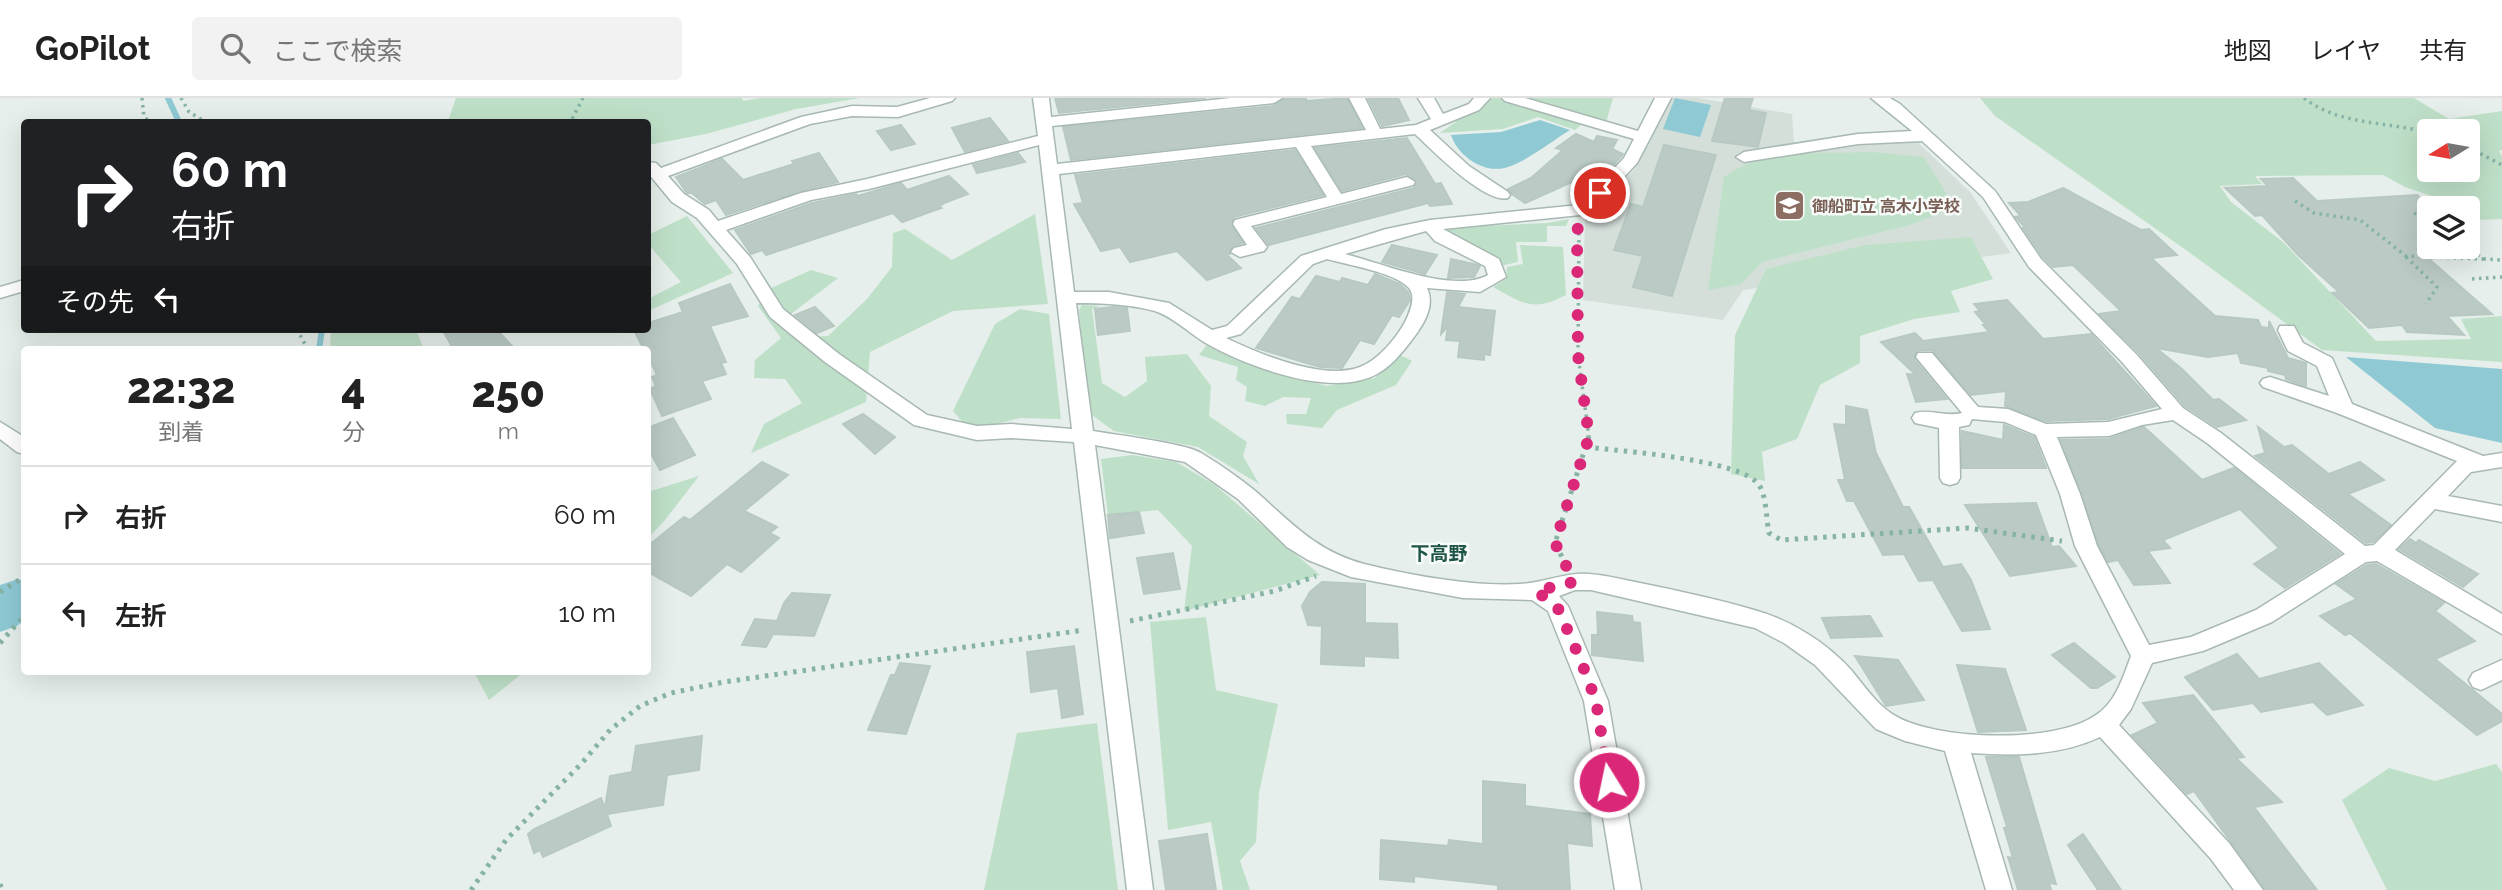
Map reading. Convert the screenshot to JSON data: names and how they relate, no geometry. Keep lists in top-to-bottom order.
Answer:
{
  "districts": ["下高野"],
  "places": {
    "school or university": ["御船町立 高木小学校"]
  },
  "north": "left",
  "page": {
    "header": "GoPilot",
    "search": "ここで検索",
    "nav": ["地図", "レイヤ", "共有"],
    "turn": ["60 m", "右折"],
    "then": "その先",
    "eta": [
      "22:32",
      "到着",
      "4",
      "分",
      "250",
      "m"
    ],
    "list": [
      {
        "name": "右折",
        "value": "60 m"
      },
      {
        "name": "左折",
        "value": "10 m"
      }
    ]
  }
}
